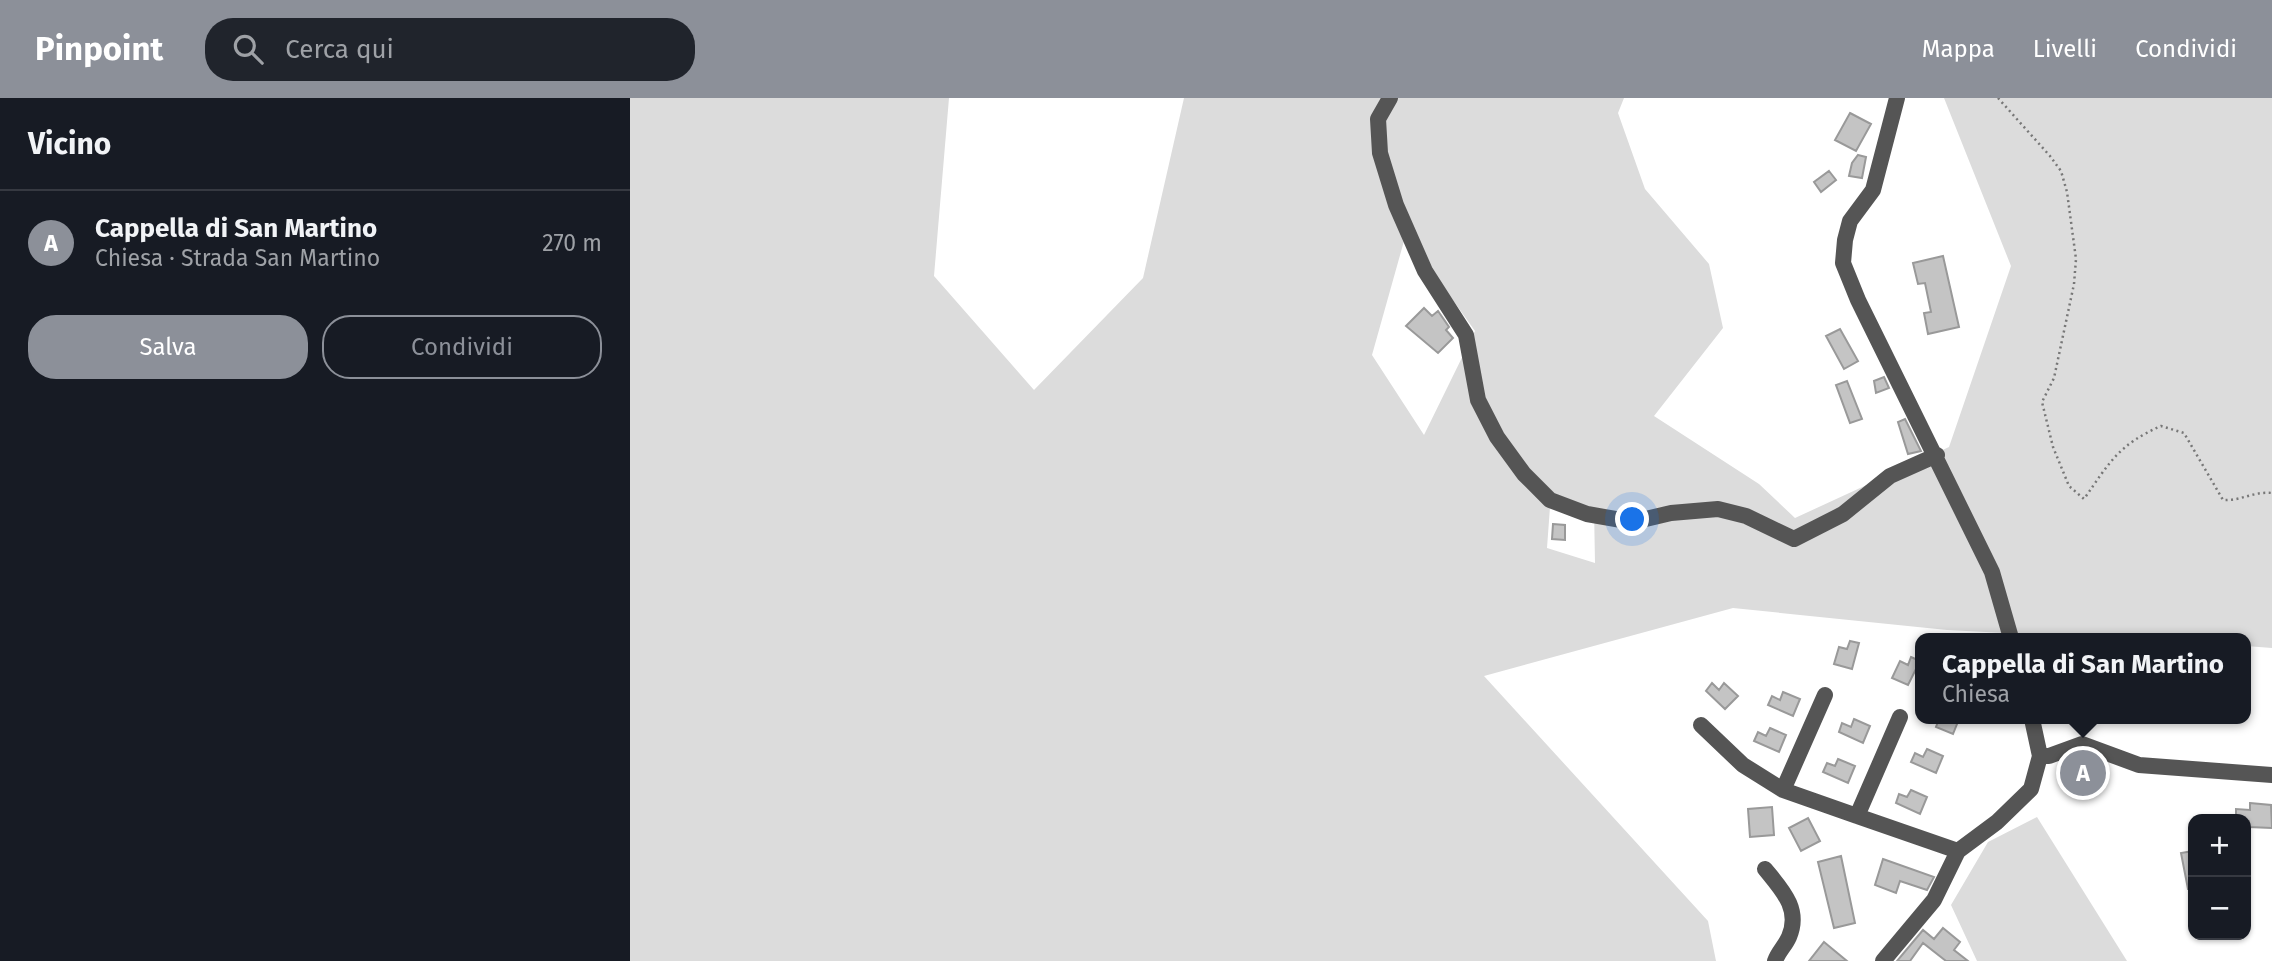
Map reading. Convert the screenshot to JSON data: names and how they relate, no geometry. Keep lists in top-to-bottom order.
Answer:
{
  "page": {
    "header": "Pinpoint",
    "search": "Cerca qui",
    "nav": ["Mappa", "Livelli", "Condividi"],
    "heading": "Vicino",
    "list": [
      {
        "mark": "A",
        "name": "Cappella di San Martino",
        "note": "Chiesa · Strada San Martino",
        "value": "270 m"
      }
    ],
    "buttons": ["Salva", "Condividi"],
    "popup": ["Cappella di San Martino", "Chiesa"],
    "pins": "A",
    "map_buttons": ["+", "−"]
  }
}
